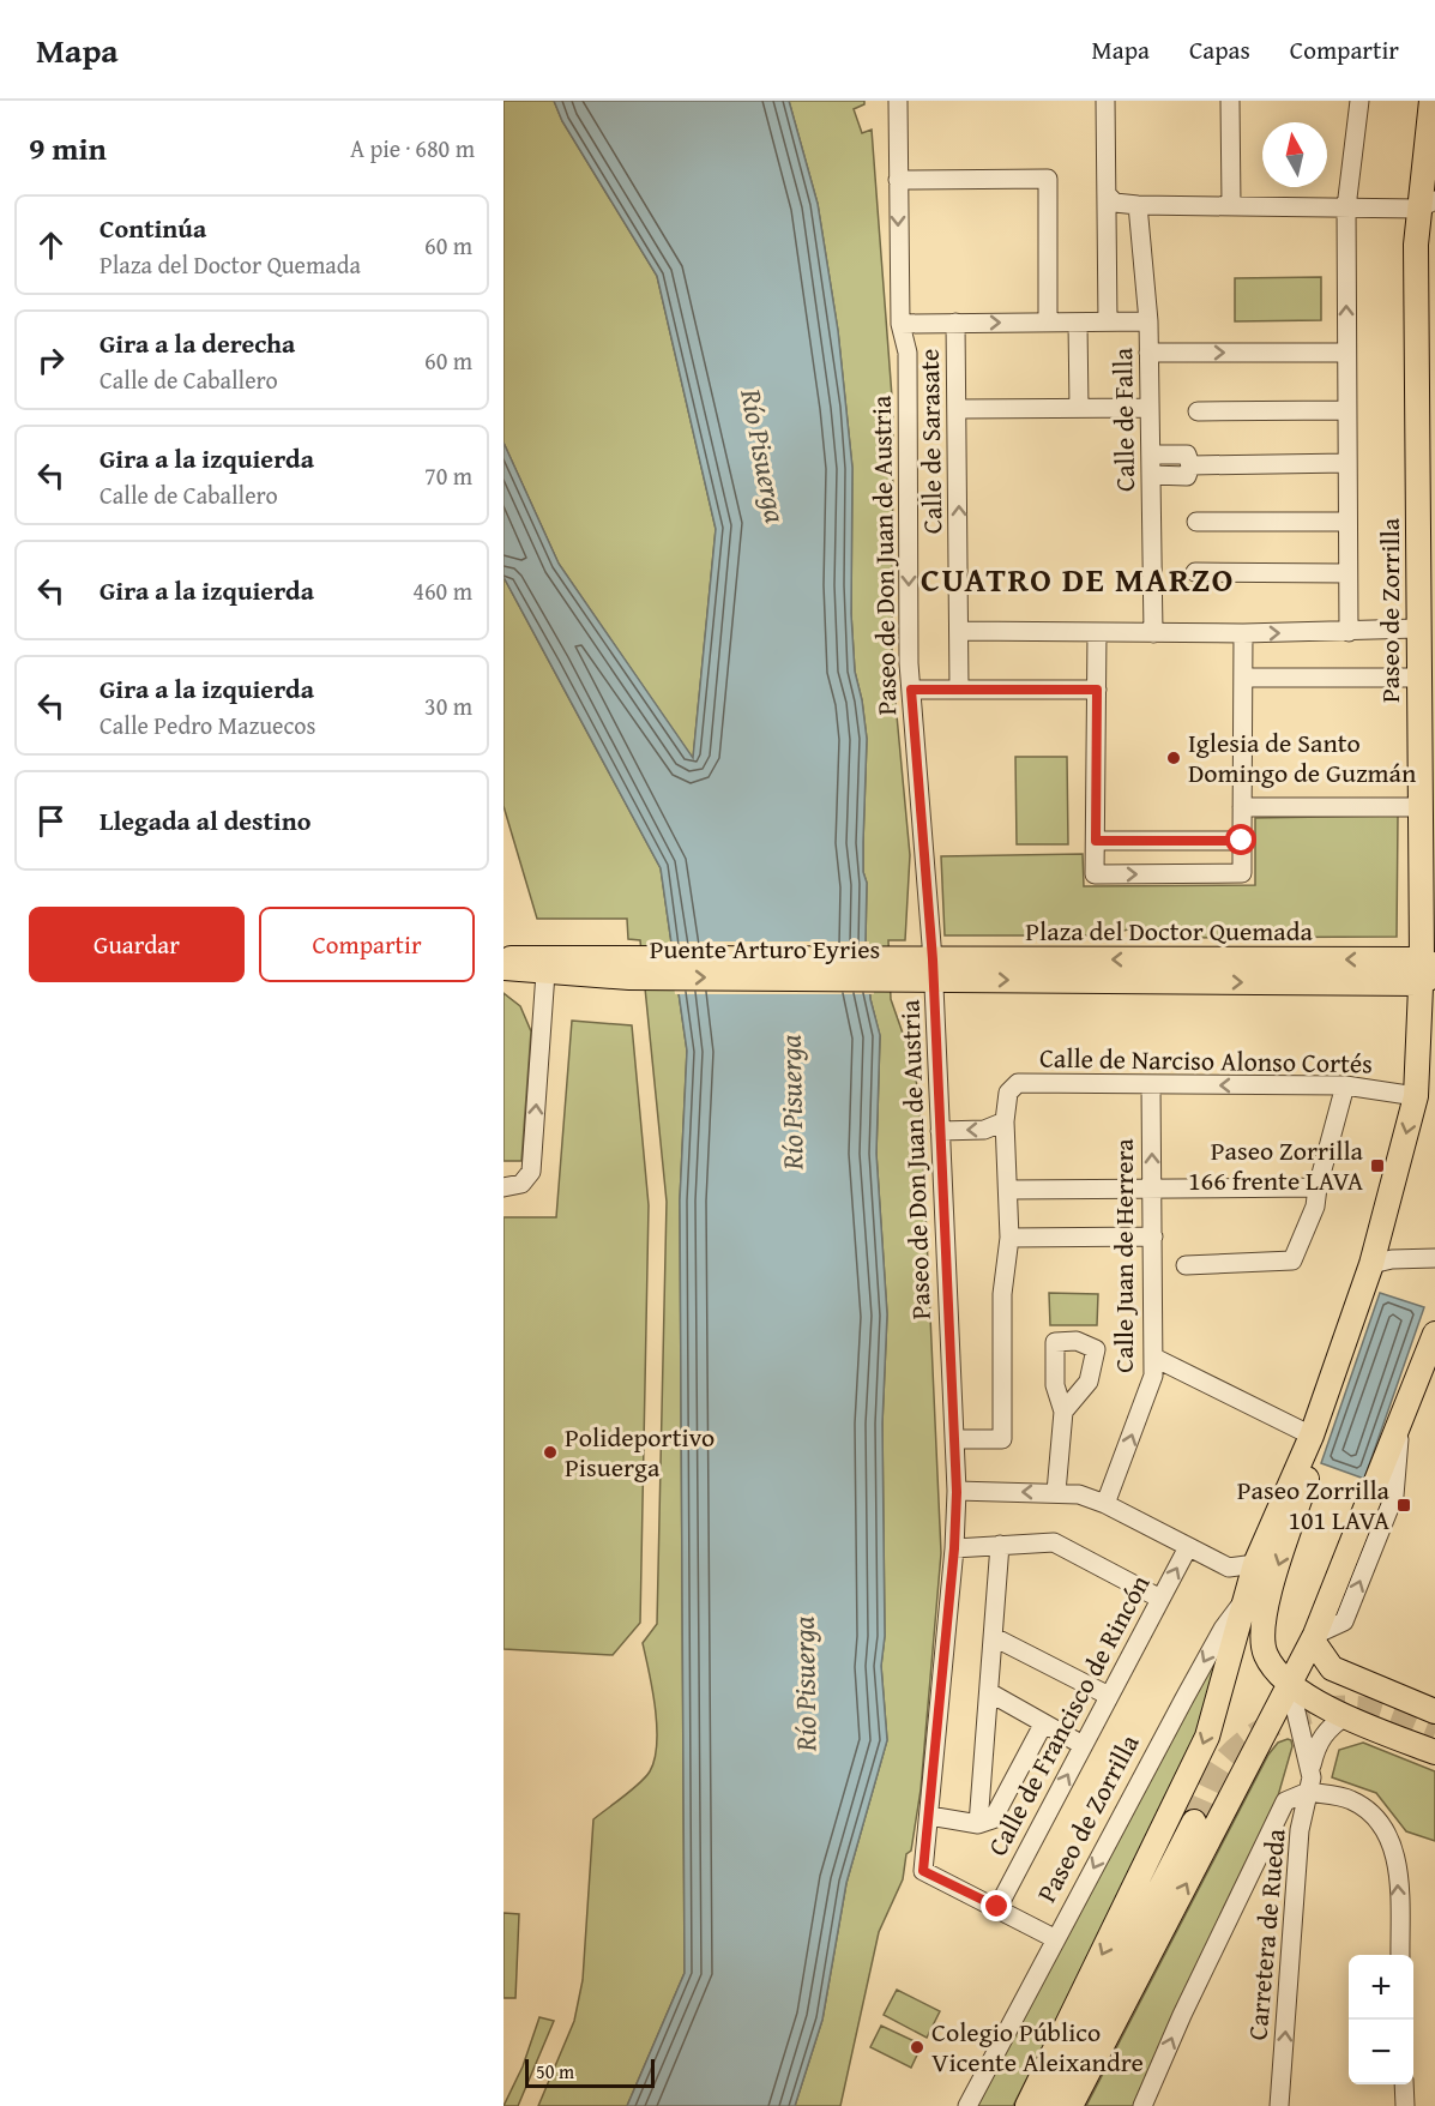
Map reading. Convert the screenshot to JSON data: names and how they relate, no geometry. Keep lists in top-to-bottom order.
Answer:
{
  "streets": {
    "main road": ["Paseo de Zorrilla", "Plaza del Doctor Quemada", "Puente Arturo Eyries"],
    "street": [
      "Calle de Falla",
      "Calle de Sarasate",
      "Paseo de Don Juan de Austria",
      "Calle de Narciso Alonso Cortés",
      "Calle Juan de Herrera",
      "Calle de Francisco de Rincón",
      "Carretera de Rueda"
    ]
  },
  "crossings": [
    ["Paseo de Don Juan de Austria", "Plaza del Doctor Quemada"],
    ["Paseo de Don Juan de Austria", "Calle de Narciso Alonso Cortés"],
    ["Paseo de Don Juan de Austria", "Calle de Francisco de Rincón"],
    ["Paseo de Zorrilla", "Plaza del Doctor Quemada"],
    ["Paseo de Zorrilla", "Calle de Narciso Alonso Cortés"],
    ["Paseo de Zorrilla", "Carretera de Rueda"],
    ["Plaza del Doctor Quemada", "Puente Arturo Eyries"],
    ["Calle de Narciso Alonso Cortés", "Calle Juan de Herrera"]
  ],
  "one_way": ["Calle de Sarasate", "Calle Juan de Herrera"],
  "districts": ["CUATRO DE MARZO"],
  "water": ["Río Pisuerga"],
  "places": {
    "other": ["Iglesia de Santo Domingo de Guzmán", "Polideportivo Pisuerga", "Colegio Público Vicente Aleixandre"],
    "transit": ["Paseo Zorrilla 166 frente LAVA", "Paseo Zorrilla 101 LAVA"]
  },
  "scale_bar": "50 m",
  "north": "top",
  "page": {
    "header": "Mapa",
    "nav": ["Mapa", "Capas", "Compartir"],
    "heading": ["9 min", "A pie · 680 m"],
    "list": [
      ["Continúa", "Plaza del Doctor Quemada", "60 m"],
      ["Gira a la derecha", "Calle de Caballero", "60 m"],
      ["Gira a la izquierda", "Calle de Caballero", "70 m"],
      ["Gira a la izquierda", "460 m"],
      ["Gira a la izquierda", "Calle Pedro Mazuecos", "30 m"],
      "Llegada al destino"
    ],
    "buttons": ["Guardar", "Compartir"],
    "map_buttons": ["+", "−"],
    "scale": "50 m"
  }
}
